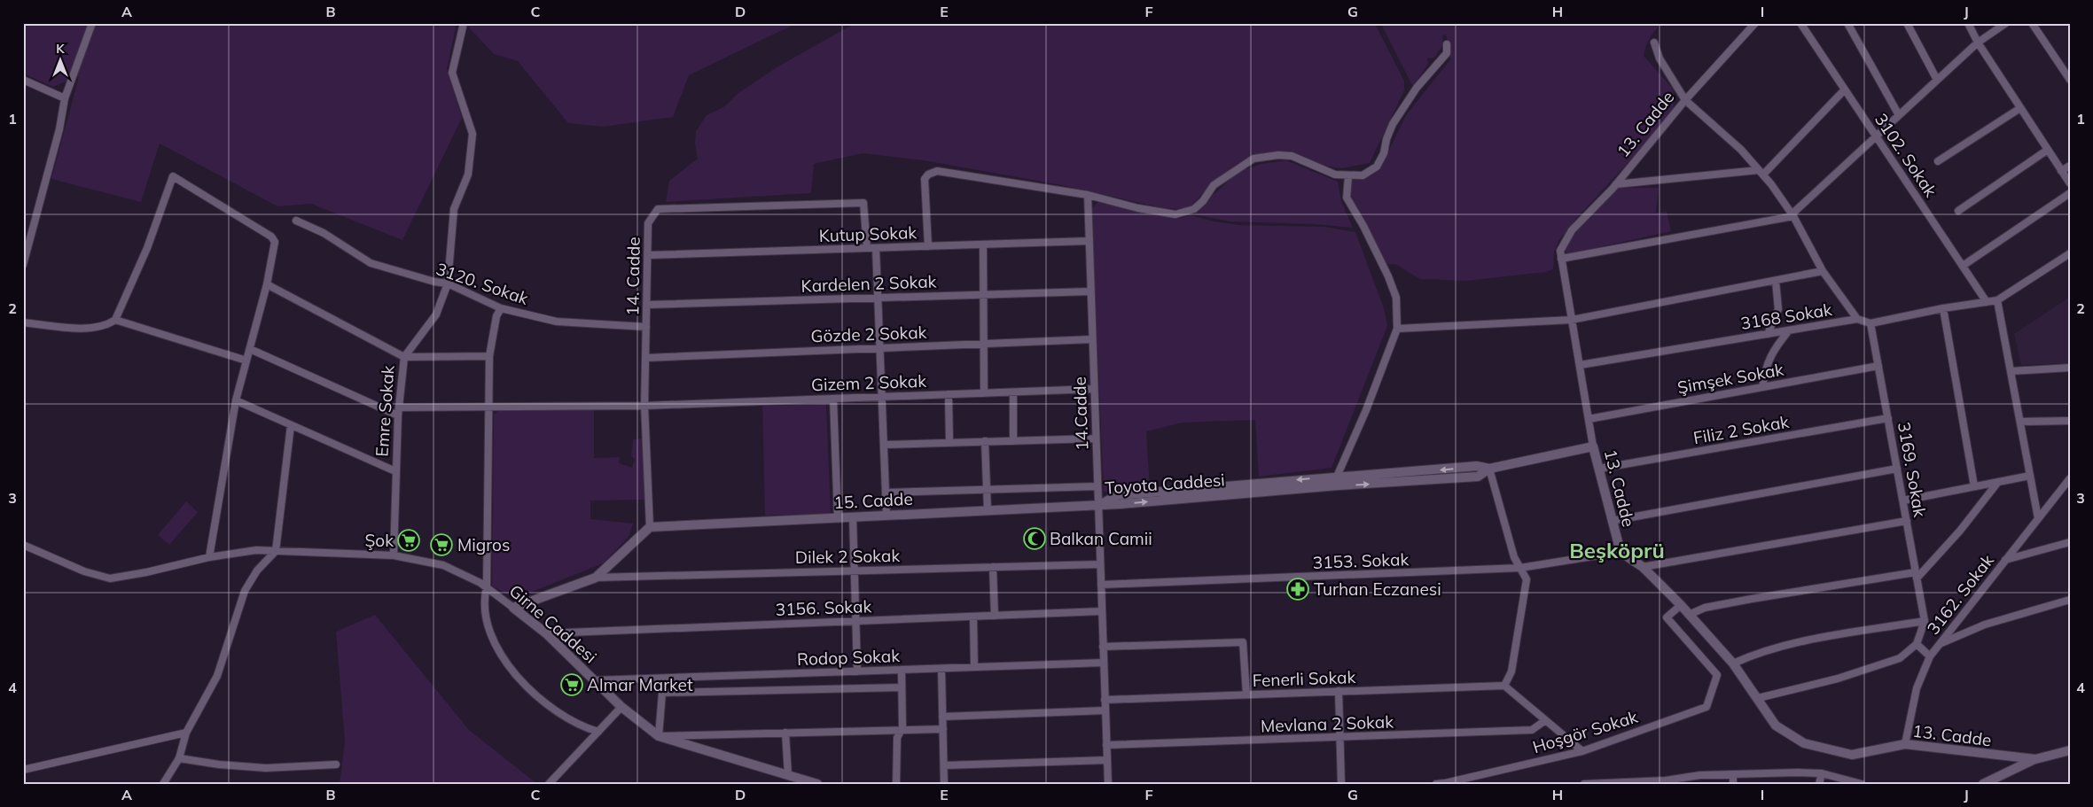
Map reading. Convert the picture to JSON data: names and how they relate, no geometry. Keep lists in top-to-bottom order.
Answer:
{
  "streets": {
    "street": [
      "13. Cadde",
      "3102. Sokak",
      "Kutup Sokak",
      "14. Cadde",
      "3120. Sokak",
      "Kardelen 2 Sokak",
      "3168 Sokak",
      "Gözde 2 Sokak",
      "Şimşek Sokak",
      "Gizem 2 Sokak",
      "Emre Sokak",
      "14.Cadde",
      "Filiz 2 Sokak",
      "3169. Sokak",
      "Toyota Caddesi",
      "15. Cadde",
      "Dilek 2 Sokak",
      "3153. Sokak",
      "3162. Sokak",
      "3156. Sokak",
      "Girne Caddesi",
      "Rodop Sokak",
      "Fenerli Sokak",
      "Mevlana 2 Sokak",
      "Hoşgör Sokak"
    ]
  },
  "crossings": [
    ["13. Cadde", "3168 Sokak"],
    ["13. Cadde", "Şimşek Sokak"],
    ["13. Cadde", "Filiz 2 Sokak"],
    ["13. Cadde", "Toyota Caddesi"],
    ["13. Cadde", "3153. Sokak"],
    ["13. Cadde", "3162. Sokak"],
    ["13. Cadde", "Hoşgör Sokak"],
    ["Kutup Sokak", "14. Cadde"],
    ["Kutup Sokak", "14.Cadde"],
    ["14. Cadde", "3120. Sokak"],
    ["14. Cadde", "Kardelen 2 Sokak"],
    ["14. Cadde", "Gözde 2 Sokak"],
    ["14. Cadde", "Gizem 2 Sokak"],
    ["14. Cadde", "15. Cadde"],
    ["3120. Sokak", "Emre Sokak"],
    ["Kardelen 2 Sokak", "14.Cadde"],
    ["3168 Sokak", "3169. Sokak"],
    ["Gözde 2 Sokak", "14.Cadde"],
    ["Şimşek Sokak", "3169. Sokak"],
    ["Gizem 2 Sokak", "Emre Sokak"],
    ["Gizem 2 Sokak", "14.Cadde"],
    ["Emre Sokak", "Girne Caddesi"],
    ["14.Cadde", "Toyota Caddesi"],
    ["14.Cadde", "15. Cadde"],
    ["14.Cadde", "Dilek 2 Sokak"],
    ["14.Cadde", "3153. Sokak"],
    ["14.Cadde", "3156. Sokak"],
    ["14.Cadde", "Rodop Sokak"],
    ["14.Cadde", "Fenerli Sokak"],
    ["14.Cadde", "Mevlana 2 Sokak"],
    ["Filiz 2 Sokak", "3169. Sokak"],
    ["Toyota Caddesi", "15. Cadde"],
    ["3156. Sokak", "Girne Caddesi"],
    ["Girne Caddesi", "Rodop Sokak"]
  ],
  "districts": ["Beşköprü"],
  "places": {
    "mosque": ["Balkan Camii"],
    "supermarket": ["Şok", "Migros", "Almar Market"],
    "pharmacy": ["Turhan Eczanesi"]
  },
  "north": "top",
  "grid": {
    "columns": [
      "A",
      "B",
      "C",
      "D",
      "E",
      "F",
      "G",
      "H",
      "I",
      "J"
    ],
    "rows": [
      "1",
      "2",
      "3",
      "4"
    ]
  }
}
